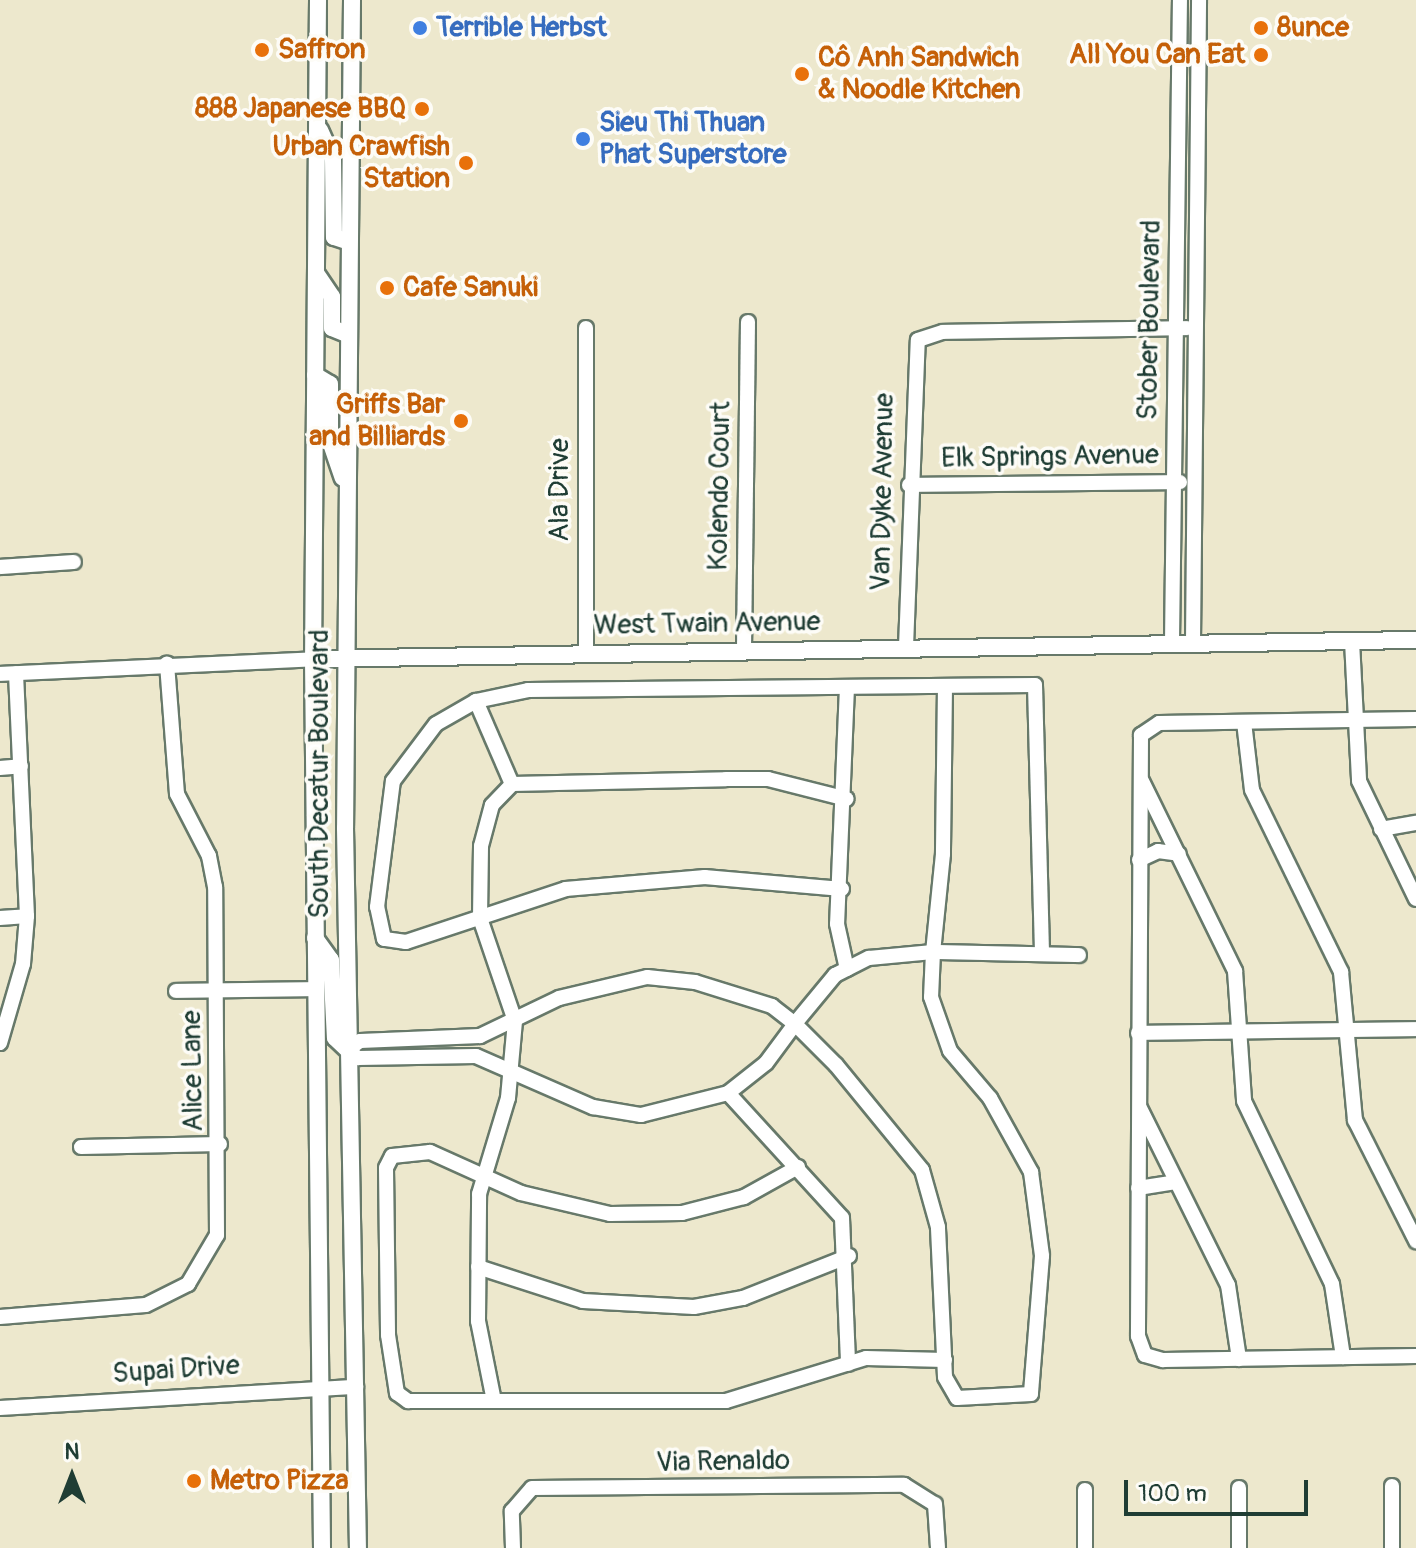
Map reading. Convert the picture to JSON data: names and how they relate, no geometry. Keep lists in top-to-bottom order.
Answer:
{
  "streets": {
    "main road": ["West Twain Avenue", "South Decatur Boulevard"],
    "street": [
      "Stober Boulevard",
      "Elk Springs Avenue",
      "Kolendo Court",
      "Ala Drive",
      "Van Dyke Avenue",
      "Alice Lane",
      "Supai Drive",
      "Via Renaldo"
    ]
  },
  "crossings": [
    ["Stober Boulevard", "Elk Springs Avenue"],
    ["Stober Boulevard", "Van Dyke Avenue"],
    ["Stober Boulevard", "West Twain Avenue"],
    ["Elk Springs Avenue", "Van Dyke Avenue"],
    ["Kolendo Court", "West Twain Avenue"],
    ["Ala Drive", "West Twain Avenue"],
    ["Van Dyke Avenue", "West Twain Avenue"],
    ["West Twain Avenue", "South Decatur Boulevard"],
    ["West Twain Avenue", "Alice Lane"],
    ["South Decatur Boulevard", "Supai Drive"]
  ],
  "places": [
    "Terrible Herbst",
    "8unce",
    "Saffron",
    "All You Can Eat",
    "Cô Anh Sandwich & Noodle Kitchen",
    "888 Japanese BBQ",
    "Sieu Thi Thuan Phat Superstore",
    "Urban Crawfish Station",
    "Cafe Sanuki",
    "Griffs Bar and Billiards",
    "Metro Pizza"
  ],
  "scale_bar": "100 m",
  "north": "top"
}
